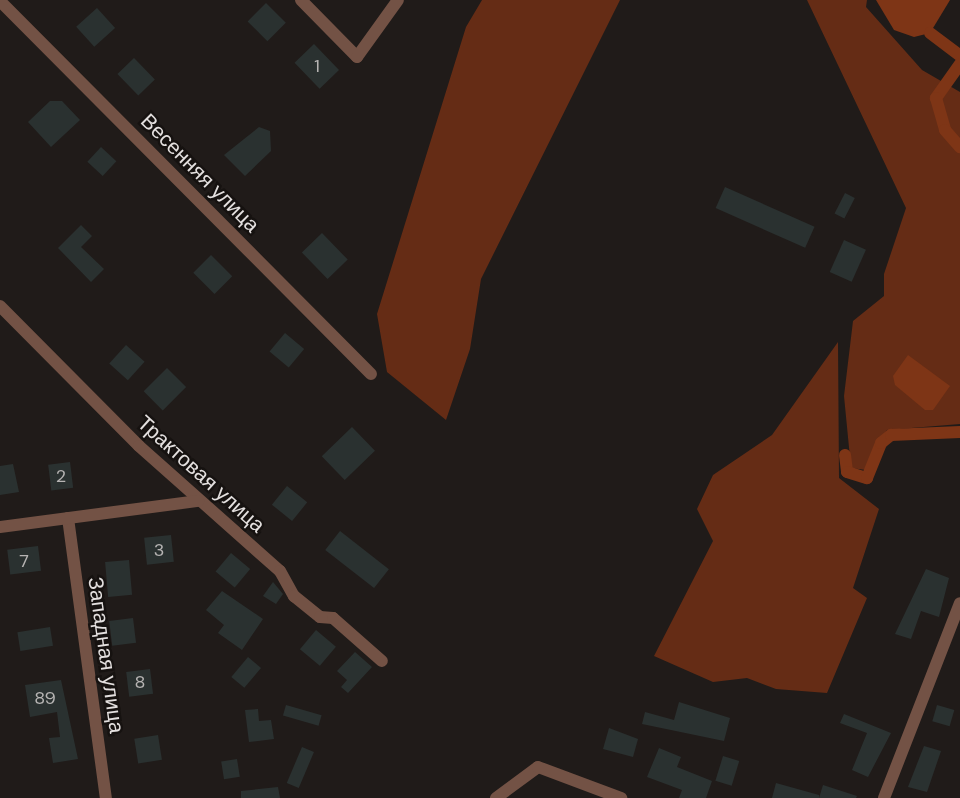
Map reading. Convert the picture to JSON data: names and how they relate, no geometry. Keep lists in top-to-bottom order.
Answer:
{
  "streets": {
    "street": ["Весенняя улица", "Трактовая улица", "Западная улица"]
  },
  "house_numbers": [
    "1",
    "2",
    "3",
    "7",
    "8",
    "89"
  ]
}
